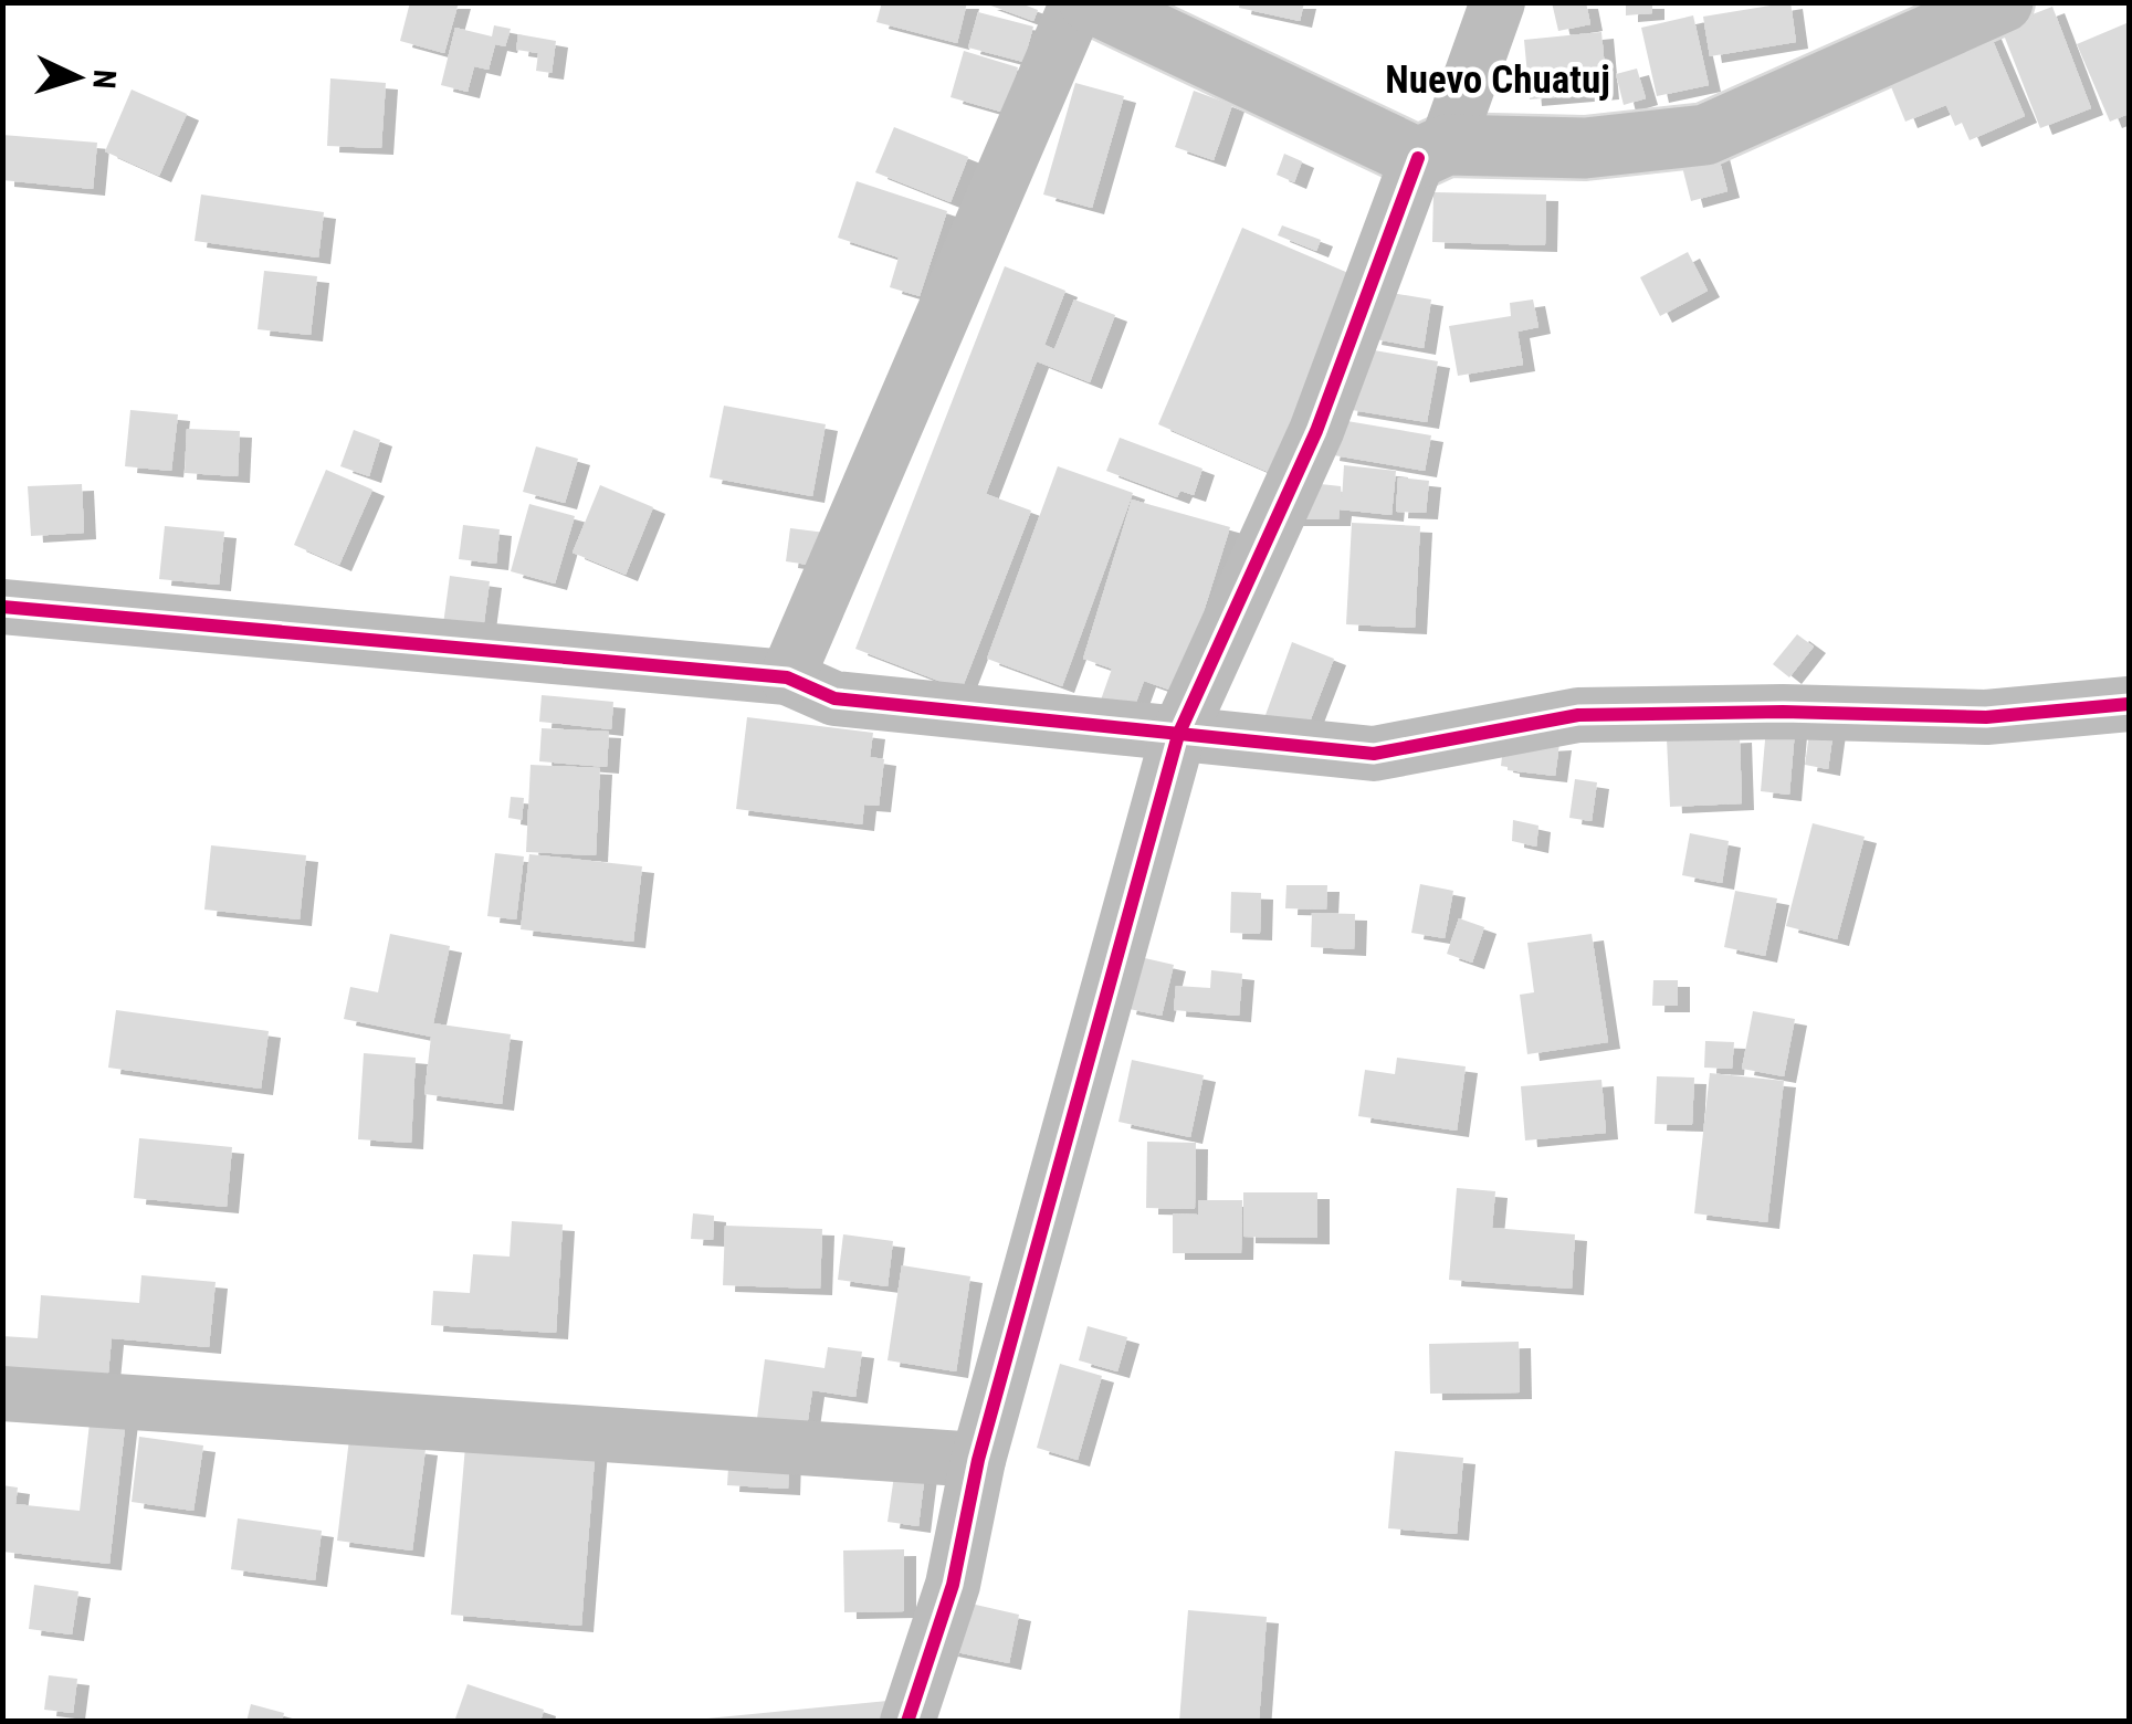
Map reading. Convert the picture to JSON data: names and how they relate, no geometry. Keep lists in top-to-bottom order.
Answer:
{
  "districts": ["Nuevo Chuatuj"],
  "north": "right"
}
